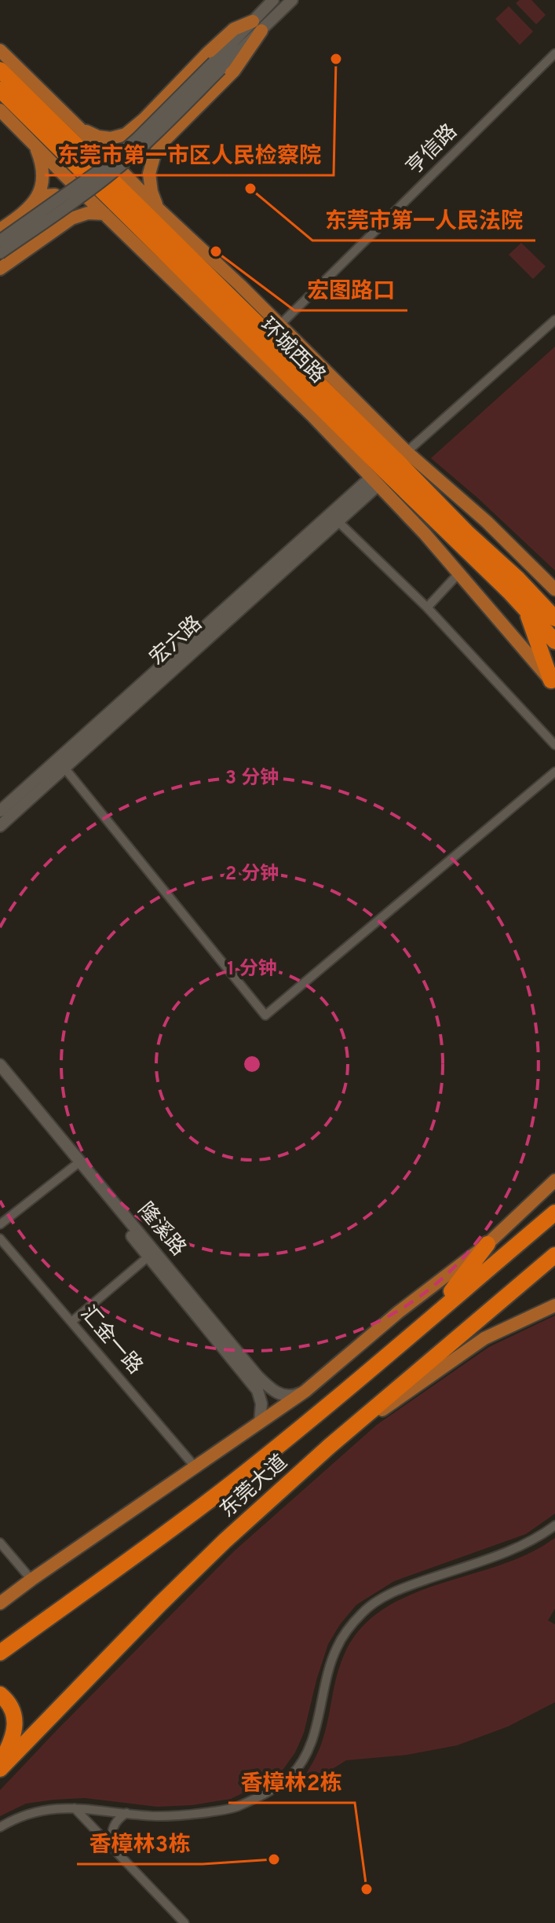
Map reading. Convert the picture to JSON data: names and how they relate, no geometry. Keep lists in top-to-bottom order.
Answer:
{
  "streets": {
    "highway": ["环城西路", "东莞大道"],
    "street": [
      "亨信路",
      "宏六路",
      "隆溪路",
      "汇金一路"
    ]
  },
  "places": [
    "东莞市第一市区人民检察院",
    "东莞市第一人民法院",
    "宏图路口",
    "香樟林3栋",
    "香樟林2栋"
  ],
  "rings": ["3 分钟", "2 分钟", "1 分钟"]
}
